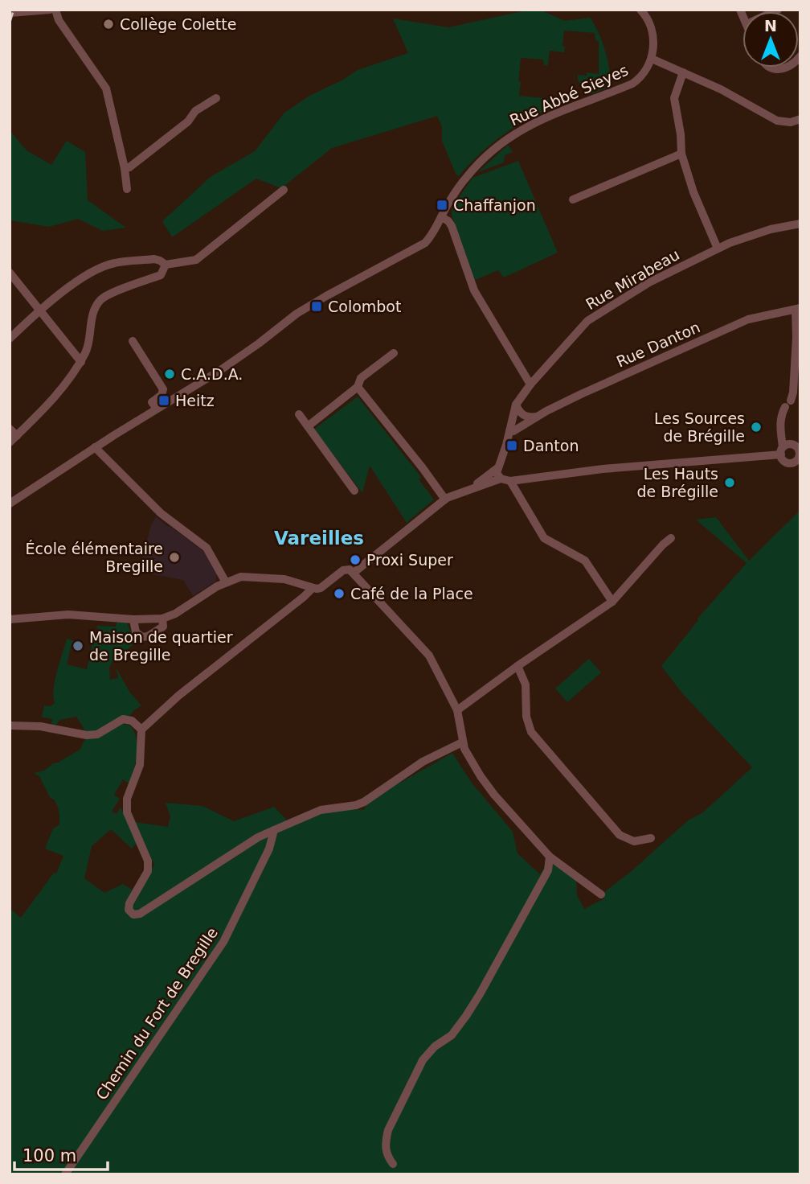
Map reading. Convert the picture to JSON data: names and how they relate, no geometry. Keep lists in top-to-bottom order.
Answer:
{
  "streets": {
    "street": [
      "Rue Abbé Sieyes",
      "Rue Mirabeau",
      "Rue Danton",
      "Chemin du Fort de Bregille"
    ]
  },
  "crossings": [
    ["Rue Mirabeau", "Rue Danton"]
  ],
  "districts": ["Vareilles"],
  "places": {
    "other": [
      "Collège Colette",
      "C.A.D.A.",
      "Les Sources de Brégille",
      "Les Hauts de Brégille",
      "École élémentaire Bregille",
      "Proxi Super",
      "Café de la Place",
      "Maison de quartier de Bregille"
    ],
    "transit": [
      "Chaffanjon",
      "Colombot",
      "Heitz",
      "Danton"
    ]
  },
  "scale_bar": "100 m",
  "north": "top"
}
